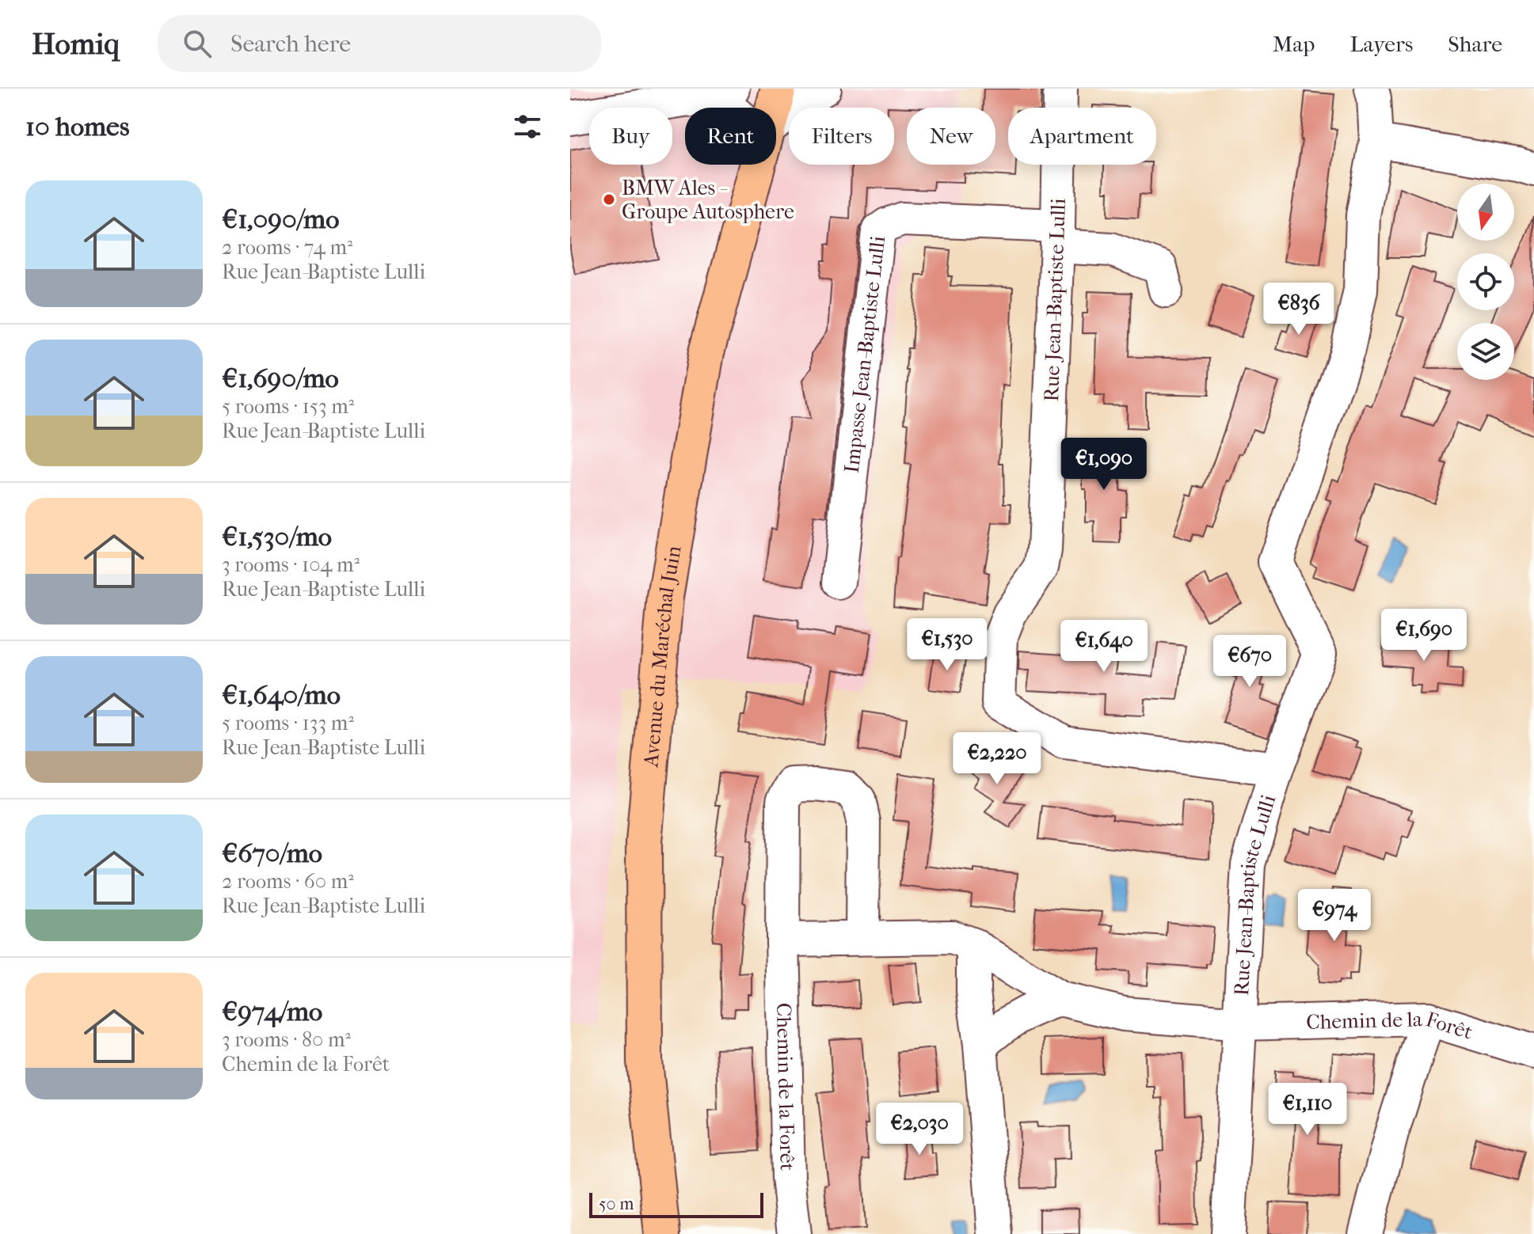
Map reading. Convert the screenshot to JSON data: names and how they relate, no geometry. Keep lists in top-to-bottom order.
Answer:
{
  "streets": {
    "main road": ["Avenue du Maréchal Juin"],
    "street": ["Rue Jean-Baptiste Lulli", "Impasse Jean-Baptiste Lulli", "Chemin de la Forêt"]
  },
  "crossings": [
    ["Rue Jean-Baptiste Lulli", "Impasse Jean-Baptiste Lulli"],
    ["Rue Jean-Baptiste Lulli", "Chemin de la Forêt"]
  ],
  "places": ["BMW Ales - Groupe Autosphere"],
  "scale_bar": "50 m",
  "north": "bottom",
  "page": {
    "header": "Homiq",
    "search": "Search here",
    "nav": ["Map", "Layers", "Share"],
    "heading": "10 homes",
    "chip": [
      "Buy",
      "Rent",
      "Filters",
      "New",
      "Apartment"
    ],
    "list": [
      {
        "name": "€1,090/mo",
        "note": "2 rooms · 74 m² · Rue Jean-Baptiste Lulli"
      },
      {
        "name": "€1,690/mo",
        "note": "5 rooms · 153 m² · Rue Jean-Baptiste Lulli"
      },
      {
        "name": "€1,530/mo",
        "note": "3 rooms · 104 m² · Rue Jean-Baptiste Lulli"
      },
      {
        "name": "€1,640/mo",
        "note": "5 rooms · 133 m² · Rue Jean-Baptiste Lulli"
      },
      {
        "name": "€670/mo",
        "note": "2 rooms · 60 m² · Rue Jean-Baptiste Lulli"
      },
      {
        "name": "€974/mo",
        "note": "3 rooms · 80 m² · Chemin de la Forêt"
      }
    ],
    "price": [
      "€836",
      "€1,090",
      "€1,690",
      "€1,530",
      "€1,640",
      "€670",
      "€2,220",
      "€974",
      "€1,110",
      "€2,030"
    ],
    "scale": "50 m"
  }
}
